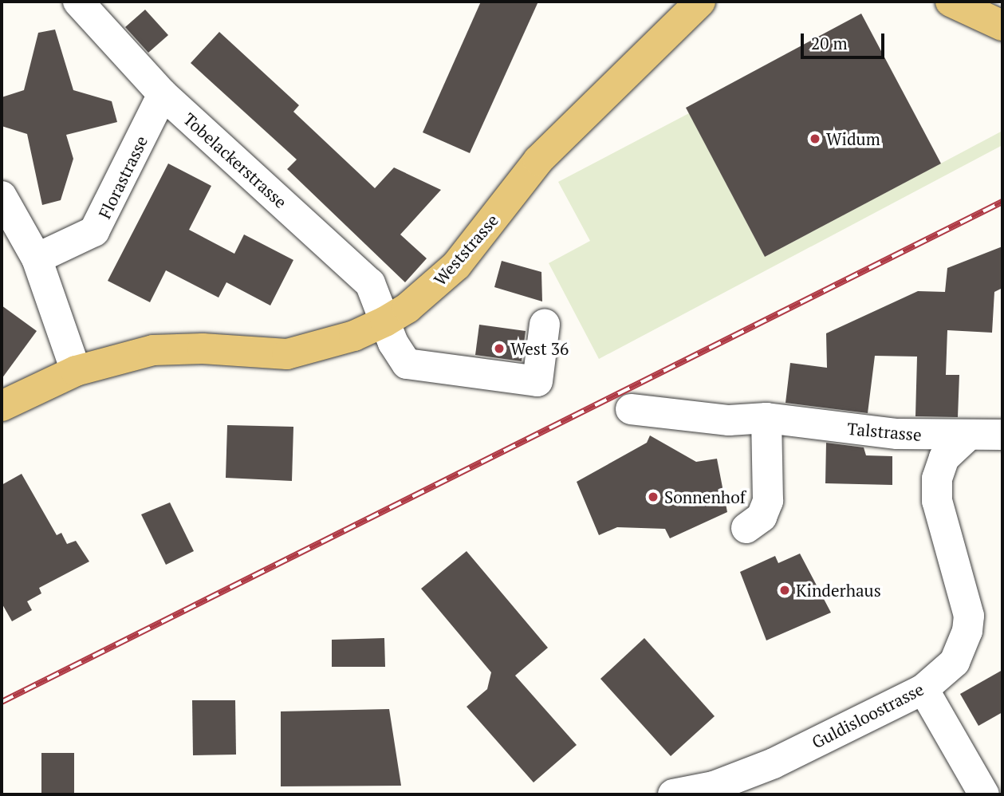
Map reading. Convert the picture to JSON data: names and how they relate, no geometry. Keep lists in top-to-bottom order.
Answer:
{
  "streets": {
    "main road": ["Weststrasse"],
    "street": [
      "Tobelackerstrasse",
      "Florastrasse",
      "Talstrasse",
      "Guldisloostrasse"
    ]
  },
  "crossings": [
    ["Tobelackerstrasse", "Florastrasse"],
    ["Tobelackerstrasse", "Weststrasse"],
    ["Talstrasse", "Guldisloostrasse"]
  ],
  "places": [
    "Widum",
    "West 36",
    "Sonnenhof",
    "Kinderhaus"
  ],
  "scale_bar": "20 m"
}
